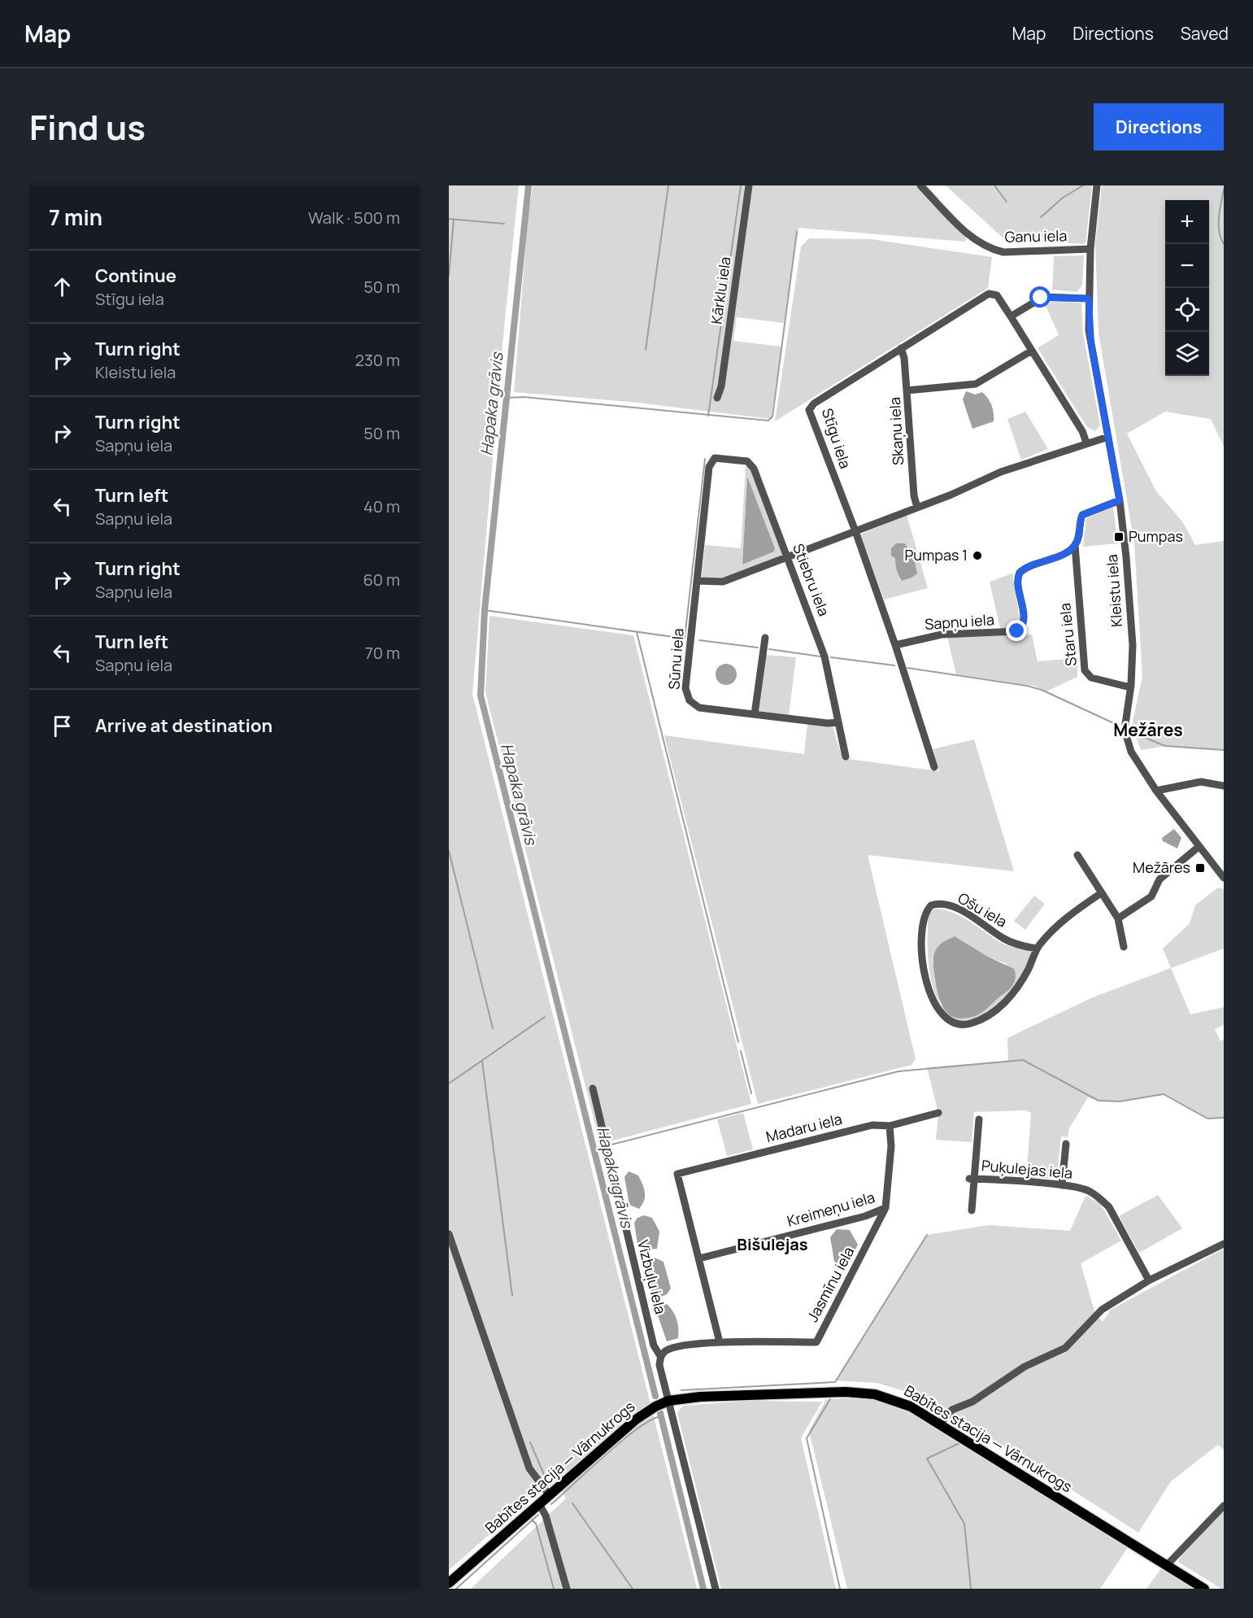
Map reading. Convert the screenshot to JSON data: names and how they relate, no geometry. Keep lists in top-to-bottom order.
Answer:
{
  "streets": {
    "main road": ["Babītes stacija — Vārnukrogs"],
    "street": [
      "Ganu iela",
      "Kārklu iela",
      "Skaņu iela",
      "Stīgu iela",
      "Stiebru iela",
      "Kleistu iela",
      "Sapņu iela",
      "Staru iela",
      "Sūnu iela",
      "Ošu iela",
      "Madaru iela",
      "Puķulejas iela",
      "Kreimeņu iela",
      "Vizbuļu iela",
      "Jasmīnu iela"
    ]
  },
  "crossings": [
    ["Ganu iela", "Kleistu iela"],
    ["Stiebru iela", "Sūnu iela"],
    ["Kleistu iela", "Staru iela"],
    ["Sapņu iela", "Staru iela"],
    ["Madaru iela", "Kreimeņu iela"],
    ["Madaru iela", "Jasmīnu iela"],
    ["Kreimeņu iela", "Jasmīnu iela"],
    ["Vizbuļu iela", "Jasmīnu iela"]
  ],
  "districts": ["Mežāres", "Bišulejas"],
  "water": ["Hapaka grāvis"],
  "places": {
    "transit": ["Pumpas", "Mežāres"],
    "other": ["Pumpas 1"]
  },
  "page": {
    "header": "Map",
    "nav": ["Map", "Directions", "Saved"],
    "title": "Find us",
    "buttons": "Directions",
    "heading": ["7 min", "Walk · 500 m"],
    "map_buttons": ["+", "−"],
    "list": [
      ["Continue", "Stīgu iela", "50 m"],
      ["Turn right", "Kleistu iela", "230 m"],
      ["Turn right", "Sapņu iela", "50 m"],
      ["Turn left", "Sapņu iela", "40 m"],
      ["Turn right", "Sapņu iela", "60 m"],
      ["Turn left", "Sapņu iela", "70 m"],
      "Arrive at destination"
    ]
  }
}
